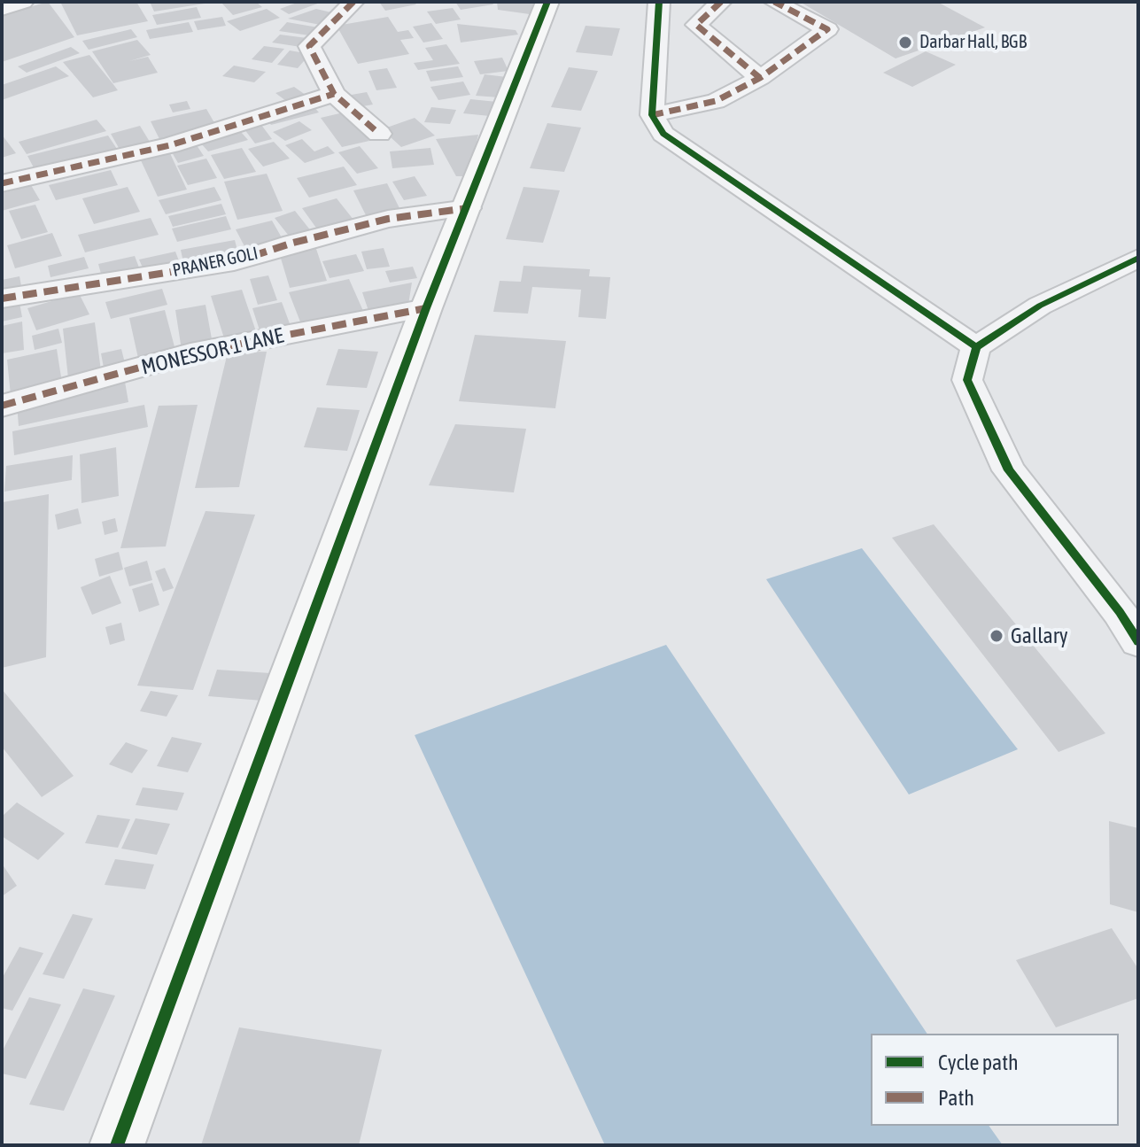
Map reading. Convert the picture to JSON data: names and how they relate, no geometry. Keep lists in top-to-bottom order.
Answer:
{
  "streets": {
    "street": ["PRANER GOLI", "MONESSOR 1 LANE"]
  },
  "places": ["Darbar Hall, BGB", "Gallary"],
  "legend": ["Cycle path", "Path"]
}
